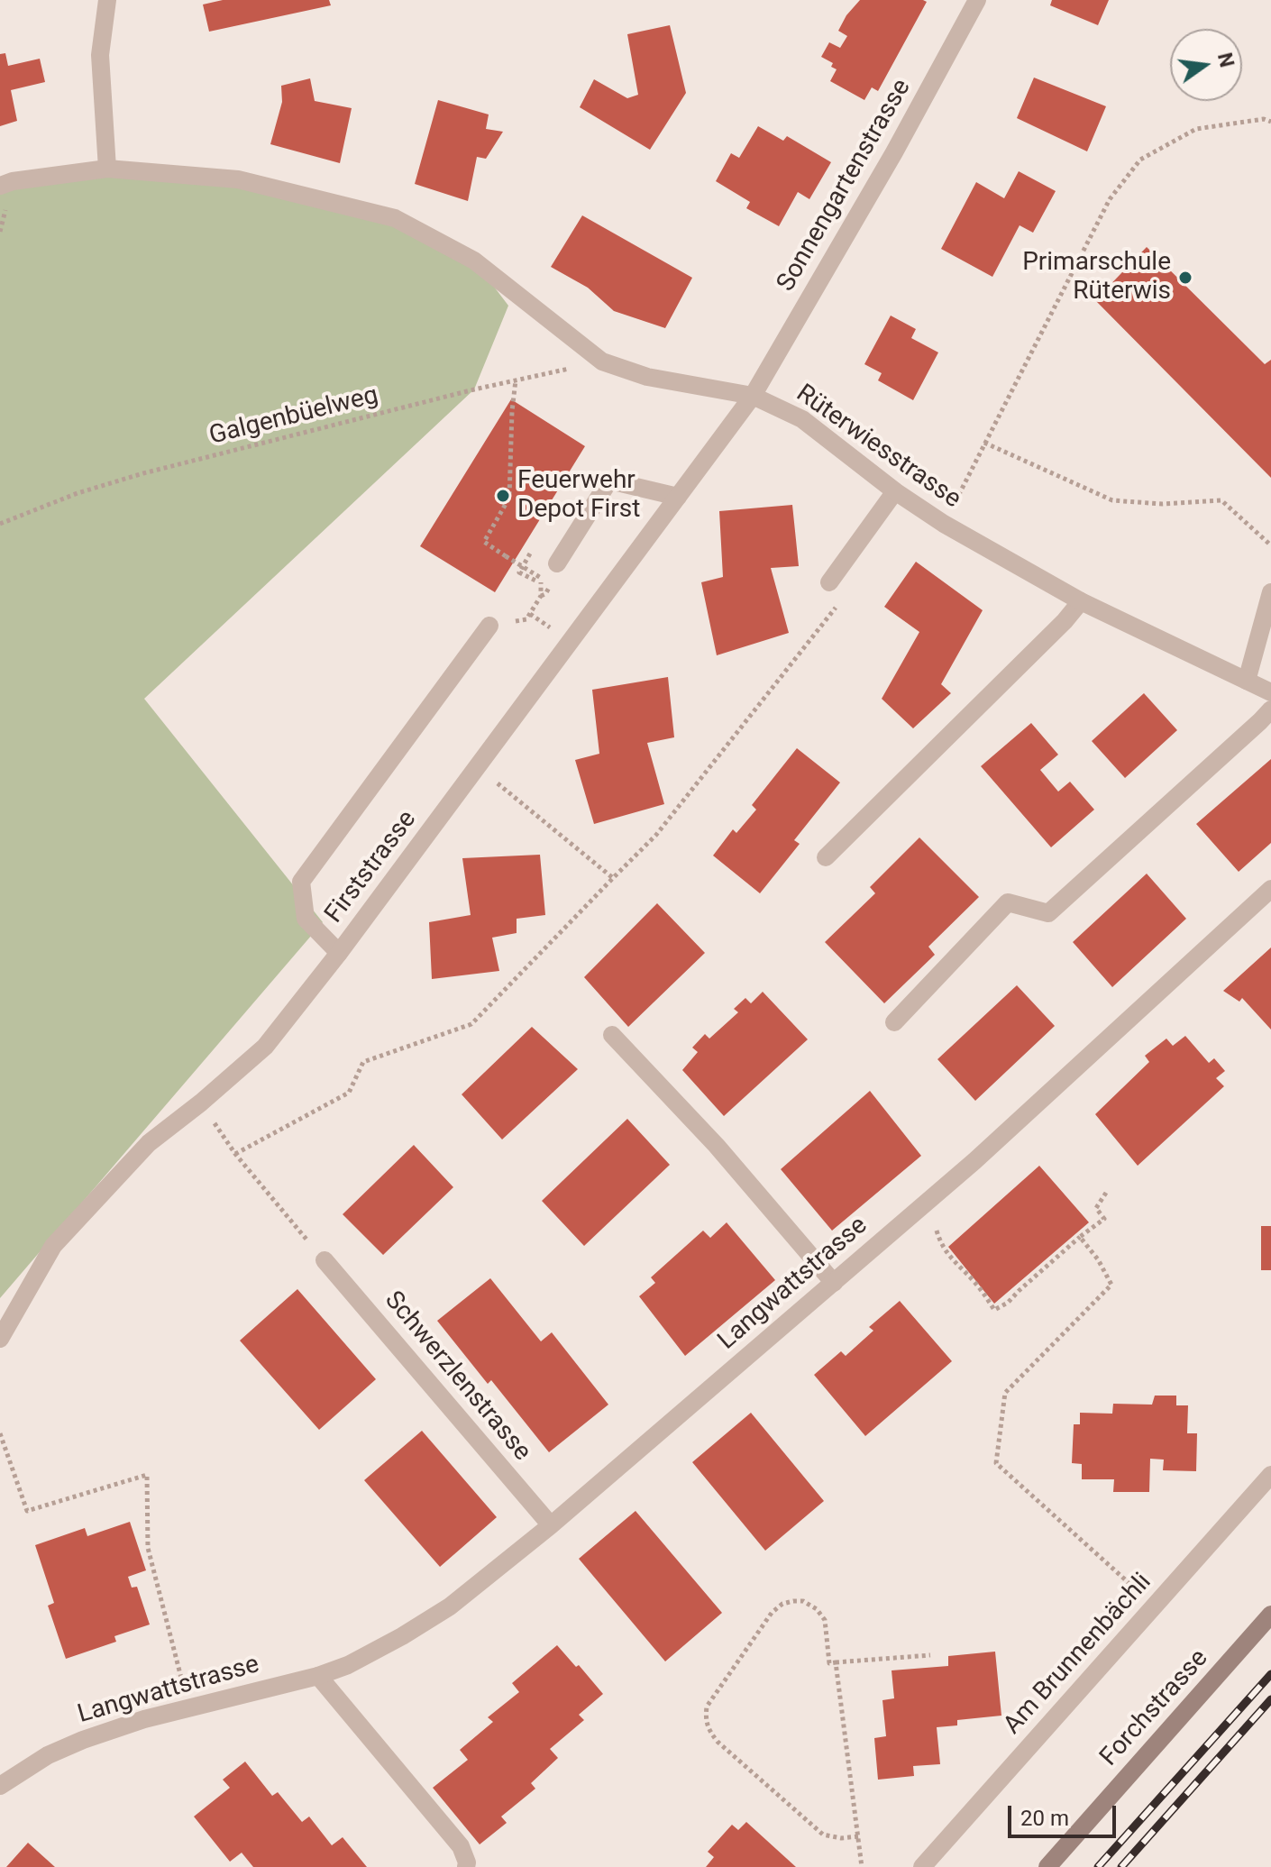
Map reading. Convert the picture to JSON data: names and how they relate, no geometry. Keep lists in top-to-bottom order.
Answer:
{
  "streets": {
    "main road": ["Forchstrasse"],
    "street": [
      "Sonnengartenstrasse",
      "Rüterwiesstrasse",
      "Firststrasse",
      "Langwattstrasse",
      "Schwerzlenstrasse",
      "Am Brunnenbächli"
    ],
    "path": ["Galgenbüelweg"]
  },
  "crossings": [
    ["Sonnengartenstrasse", "Rüterwiesstrasse"],
    ["Sonnengartenstrasse", "Firststrasse"],
    ["Galgenbüelweg", "Rüterwiesstrasse"],
    ["Rüterwiesstrasse", "Firststrasse"],
    ["Langwattstrasse", "Schwerzlenstrasse"]
  ],
  "places": ["Primarschule Rüterwis", "Feuerwehr Depot First"],
  "scale_bar": "20 m",
  "north": "right"
}
